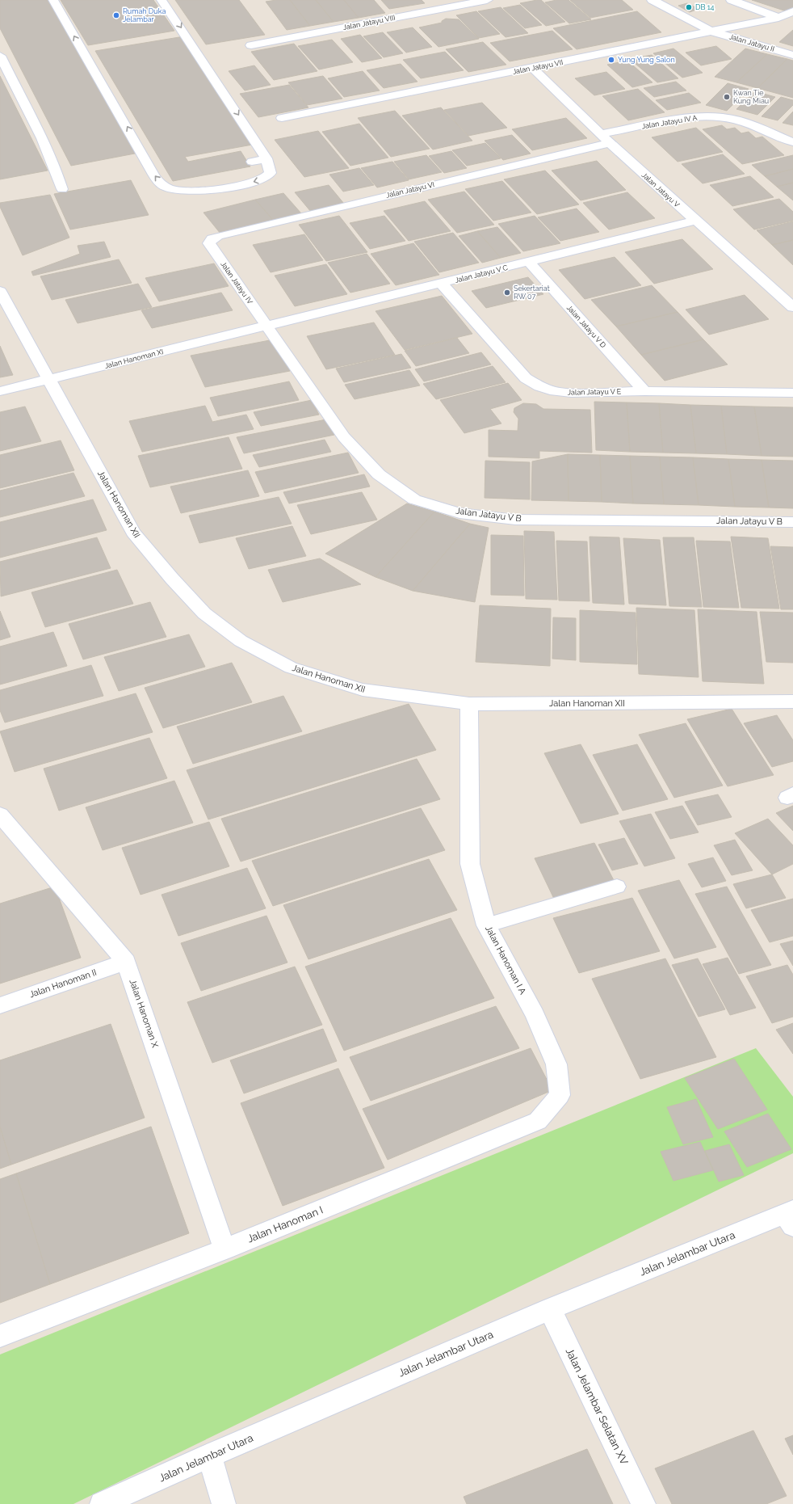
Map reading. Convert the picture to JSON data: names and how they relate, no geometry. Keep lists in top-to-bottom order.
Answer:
{
  "streets": {
    "street": [
      "Jalan Jatayu VIII",
      "Jalan Jatayu II",
      "Jalan Jatayu VII",
      "Jalan Jatayu IV A",
      "Jalan Jatayu VI",
      "Jalan Jatayu V",
      "Jalan Jatayu V C",
      "Jalan Jatayu IV",
      "Jalan Jatayu V D",
      "Jalan Hanoman XI",
      "Jalan Jatayu V E",
      "Jalan Hanoman XII",
      "Jalan Jatayu V B",
      "Jalan Hanoman I A",
      "Jalan Hanoman II",
      "Jalan Hanoman X",
      "Jalan Hanoman I",
      "Jalan Jelambar Utara",
      "Jalan Jelambar Selatan XV"
    ]
  },
  "crossings": [
    ["Jalan Jatayu II", "Jalan Jatayu VII"],
    ["Jalan Jatayu VII", "Jalan Jatayu V"],
    ["Jalan Jatayu IV A", "Jalan Jatayu V"],
    ["Jalan Jatayu VI", "Jalan Jatayu V"],
    ["Jalan Jatayu VI", "Jalan Jatayu IV"],
    ["Jalan Jatayu V", "Jalan Jatayu V C"],
    ["Jalan Jatayu V C", "Jalan Jatayu IV"],
    ["Jalan Jatayu V C", "Jalan Jatayu V D"],
    ["Jalan Jatayu V C", "Jalan Hanoman XI"],
    ["Jalan Jatayu V C", "Jalan Jatayu V E"],
    ["Jalan Jatayu V C", "Jalan Jatayu V B"],
    ["Jalan Jatayu IV", "Jalan Hanoman XI"],
    ["Jalan Jatayu IV", "Jalan Jatayu V B"],
    ["Jalan Jatayu V D", "Jalan Jatayu V E"],
    ["Jalan Hanoman XI", "Jalan Hanoman XII"],
    ["Jalan Hanoman XI", "Jalan Jatayu V B"],
    ["Jalan Hanoman XII", "Jalan Hanoman I A"],
    ["Jalan Hanoman I A", "Jalan Hanoman I"],
    ["Jalan Hanoman II", "Jalan Hanoman X"],
    ["Jalan Hanoman X", "Jalan Hanoman I"],
    ["Jalan Jelambar Utara", "Jalan Jelambar Selatan XV"]
  ],
  "places": [
    "DB 14",
    "Rumah Duka Jelambar",
    "Yung Yung Salon",
    "Kwan Tie Kung Miau",
    "Sekertariat RW 07"
  ]
}
